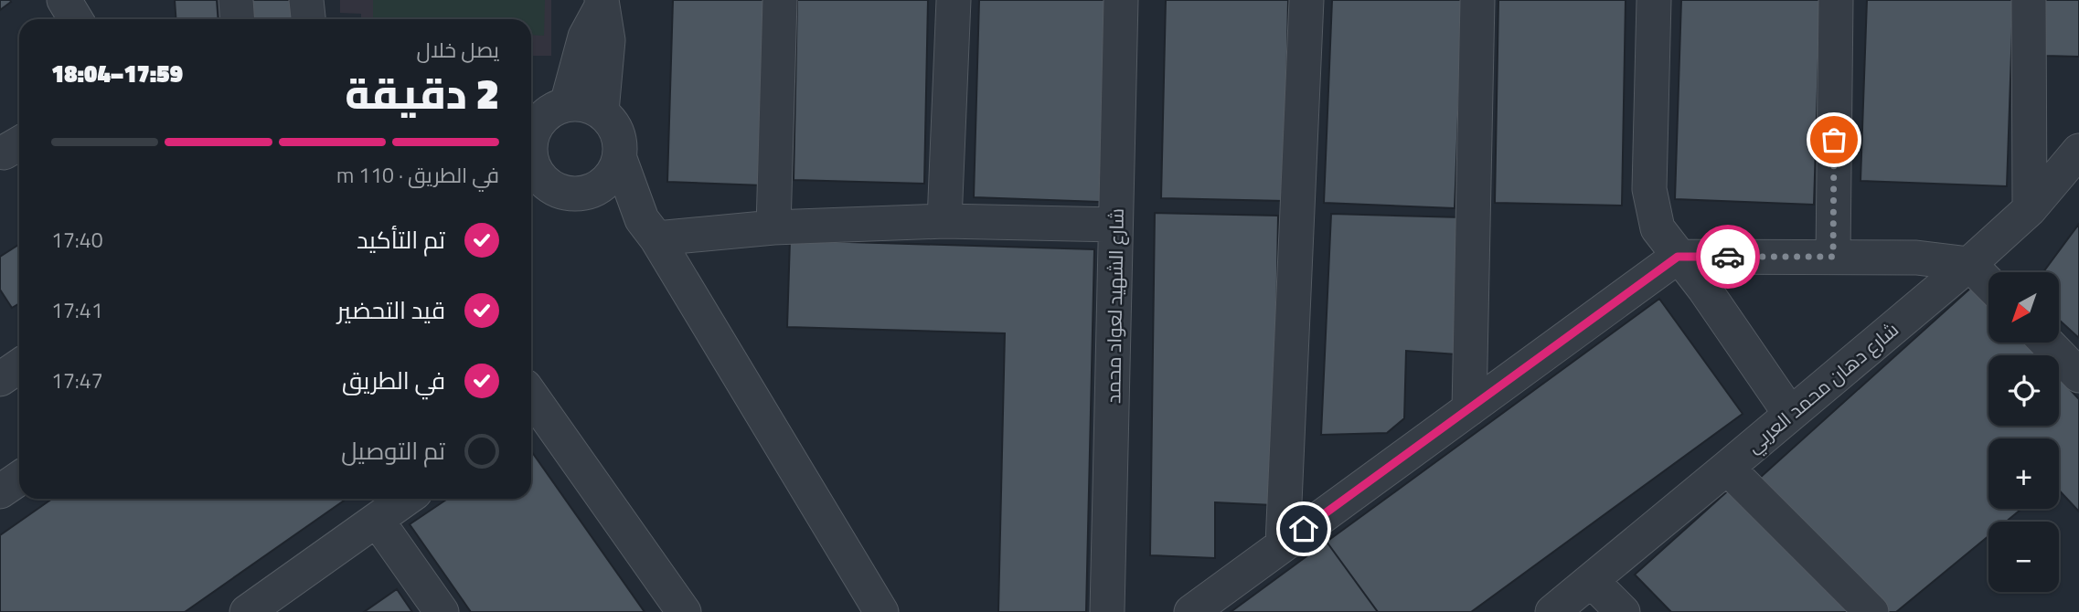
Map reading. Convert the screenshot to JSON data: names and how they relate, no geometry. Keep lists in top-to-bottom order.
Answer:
{
  "streets": {
    "street": ["شارع الشهيد لعواد محمد", "شارع دهان محمد العربي"]
  },
  "north": "bottom left",
  "page": {
    "heading": ["2 دقيقة", "يصل خلال", "17:59–18:04"],
    "bar": "في الطريق · 110 m",
    "list": [
      ["تم التأكيد", "17:40"],
      ["قيد التحضير", "17:41"],
      ["في الطريق", "17:47"],
      "تم التوصيل"
    ],
    "map_buttons": ["+", "−"]
  }
}
